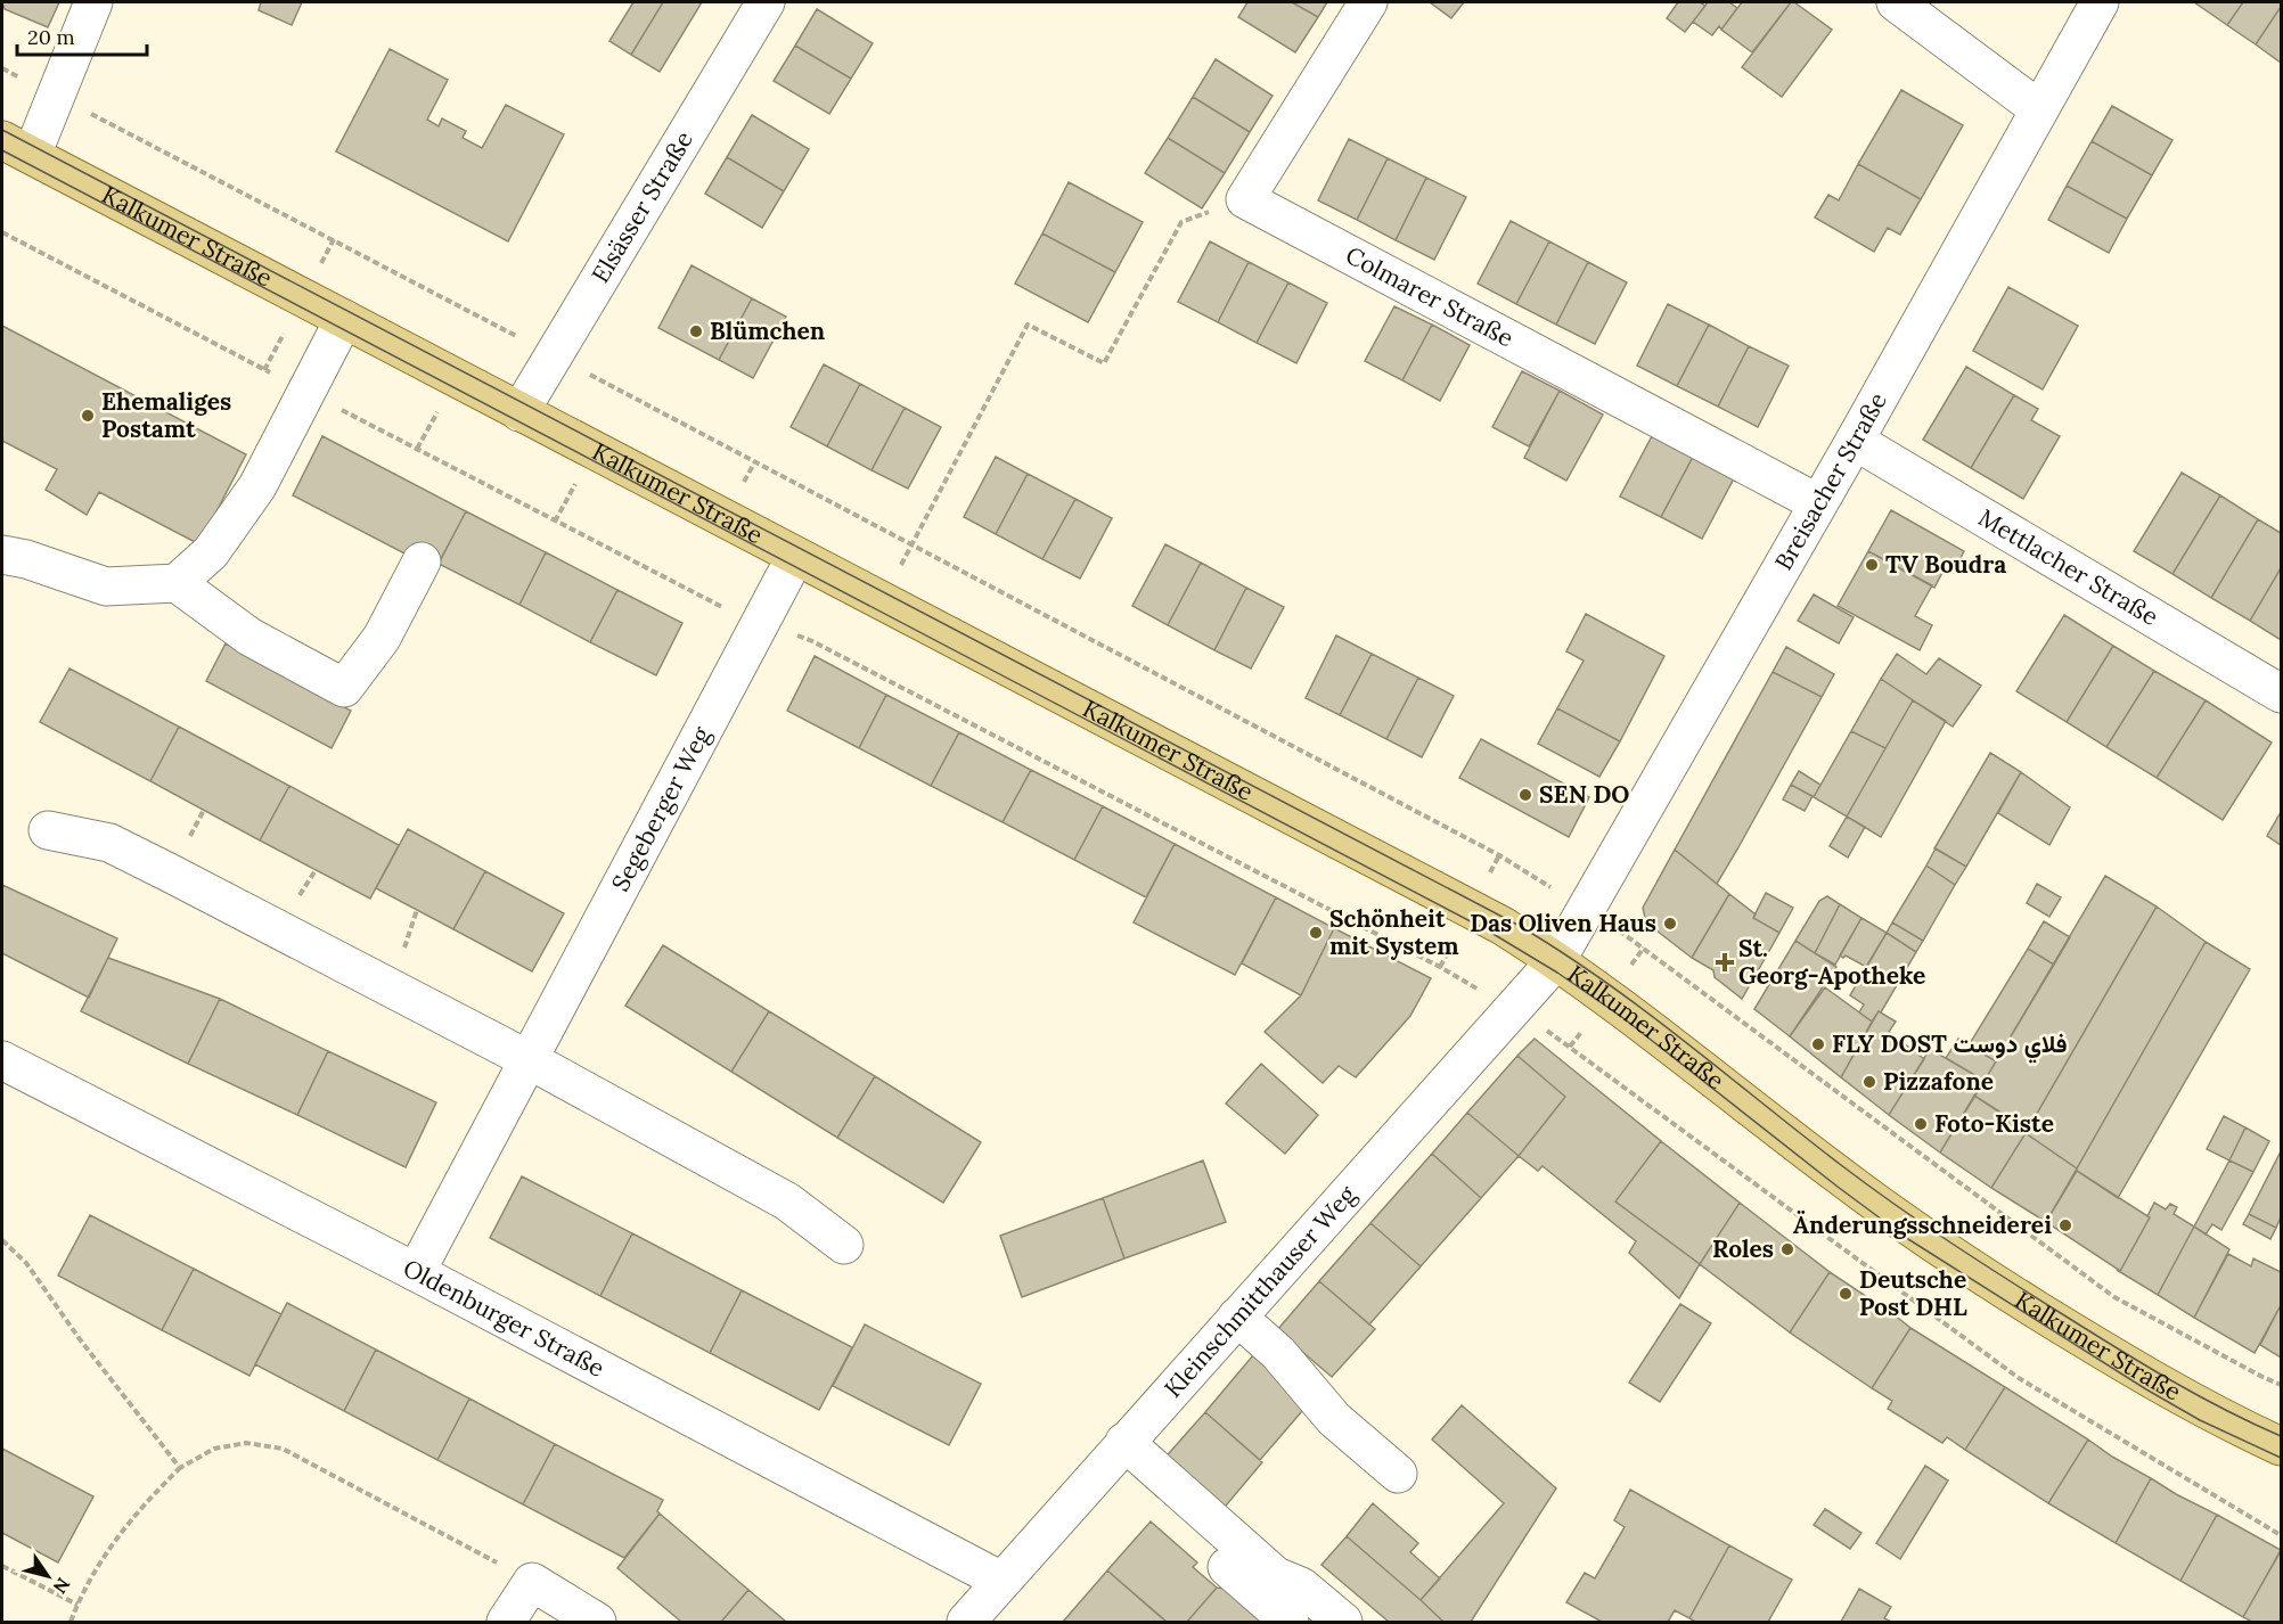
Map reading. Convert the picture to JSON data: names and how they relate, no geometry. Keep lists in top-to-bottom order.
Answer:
{
  "streets": {
    "main road": ["Kalkumer Straße"],
    "street": [
      "Elsässer Straße",
      "Colmarer Straße",
      "Breisacher Straße",
      "Mettlacher Straße",
      "Segeberger Weg",
      "Kleinschmitthauser Weg",
      "Oldenburger Straße"
    ]
  },
  "crossings": [
    ["Elsässer Straße", "Kalkumer Straße"],
    ["Kalkumer Straße", "Breisacher Straße"],
    ["Kalkumer Straße", "Segeberger Weg"],
    ["Kalkumer Straße", "Kleinschmitthauser Weg"],
    ["Colmarer Straße", "Breisacher Straße"],
    ["Breisacher Straße", "Mettlacher Straße"],
    ["Breisacher Straße", "Kleinschmitthauser Weg"],
    ["Segeberger Weg", "Oldenburger Straße"],
    ["Kleinschmitthauser Weg", "Oldenburger Straße"]
  ],
  "places": {
    "other": [
      "Blümchen",
      "Ehemaliges Postamt",
      "TV Boudra",
      "SEN DO",
      "Das Oliven Haus",
      "Schönheit mit System",
      "FLY DOST فلاي دوست",
      "Pizzafone",
      "Foto-Kiste",
      "Änderungsschneiderei",
      "Roles",
      "Deutsche Post DHL"
    ],
    "health": ["St. Georg-Apotheke"]
  },
  "scale_bar": "20 m",
  "north": "bottom right"
}
